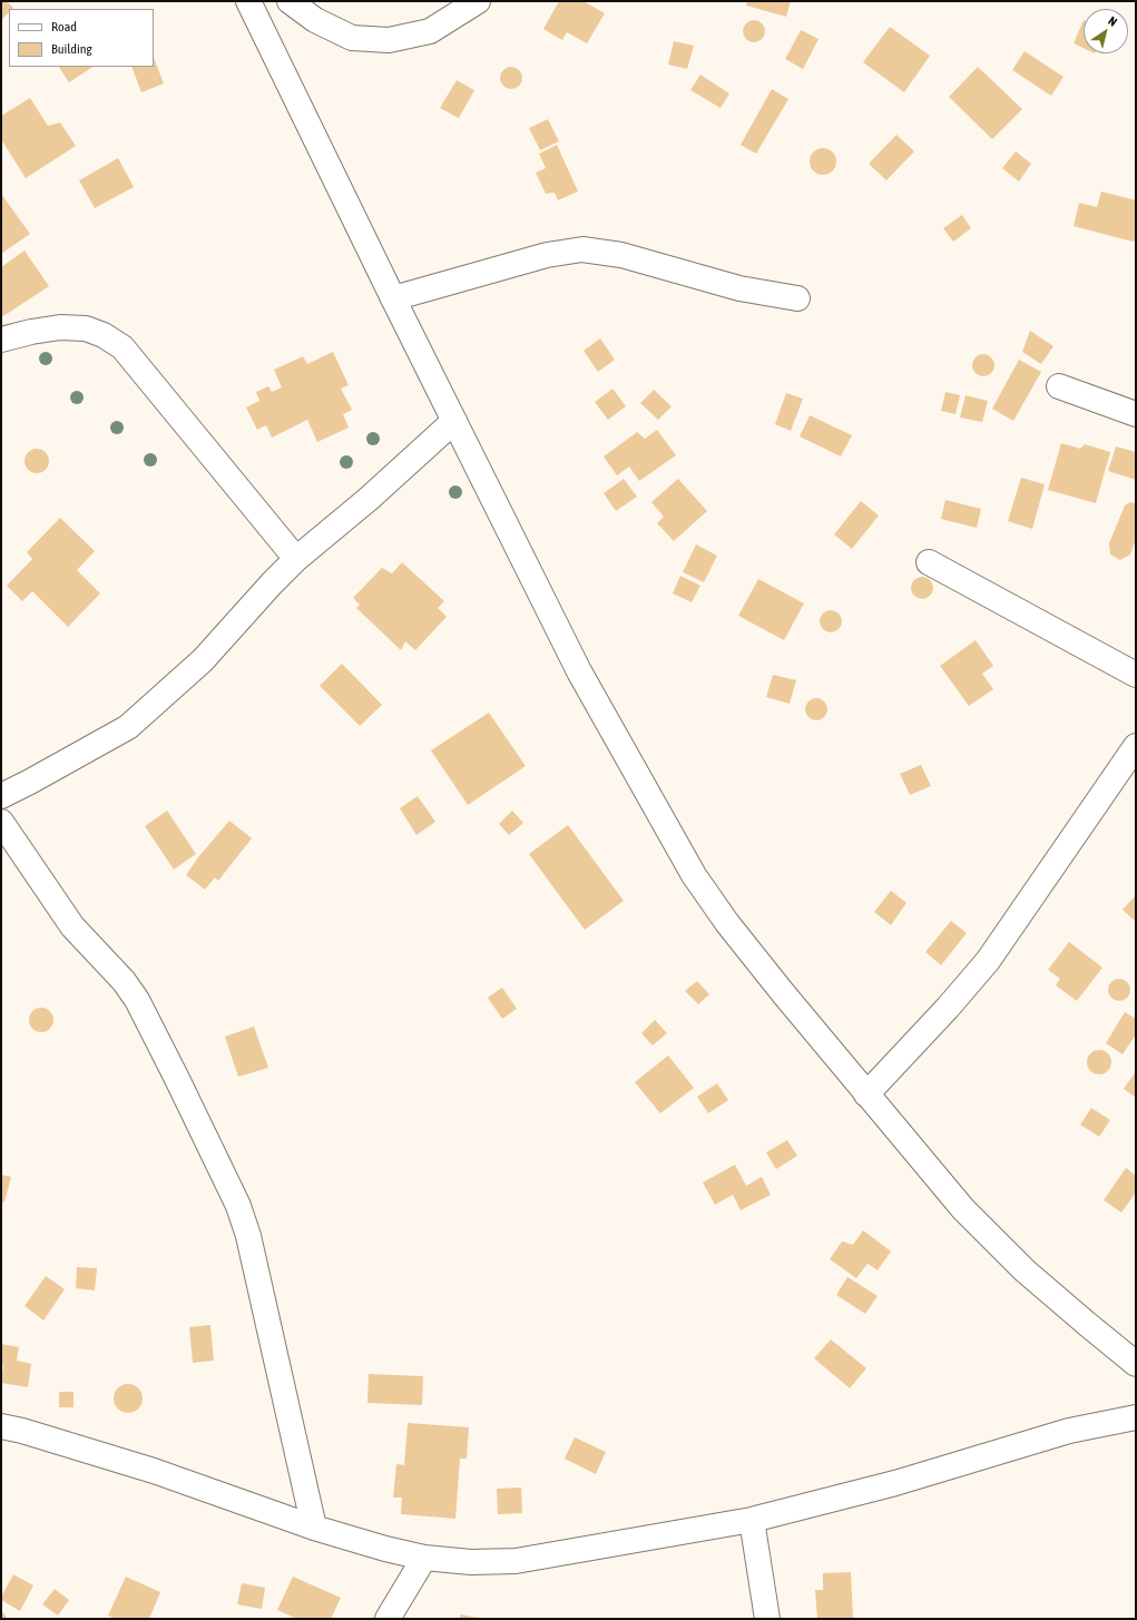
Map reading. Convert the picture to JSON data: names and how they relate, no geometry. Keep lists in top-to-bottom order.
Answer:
{
  "legend": ["Road", "Building"],
  "north": "top right"
}
